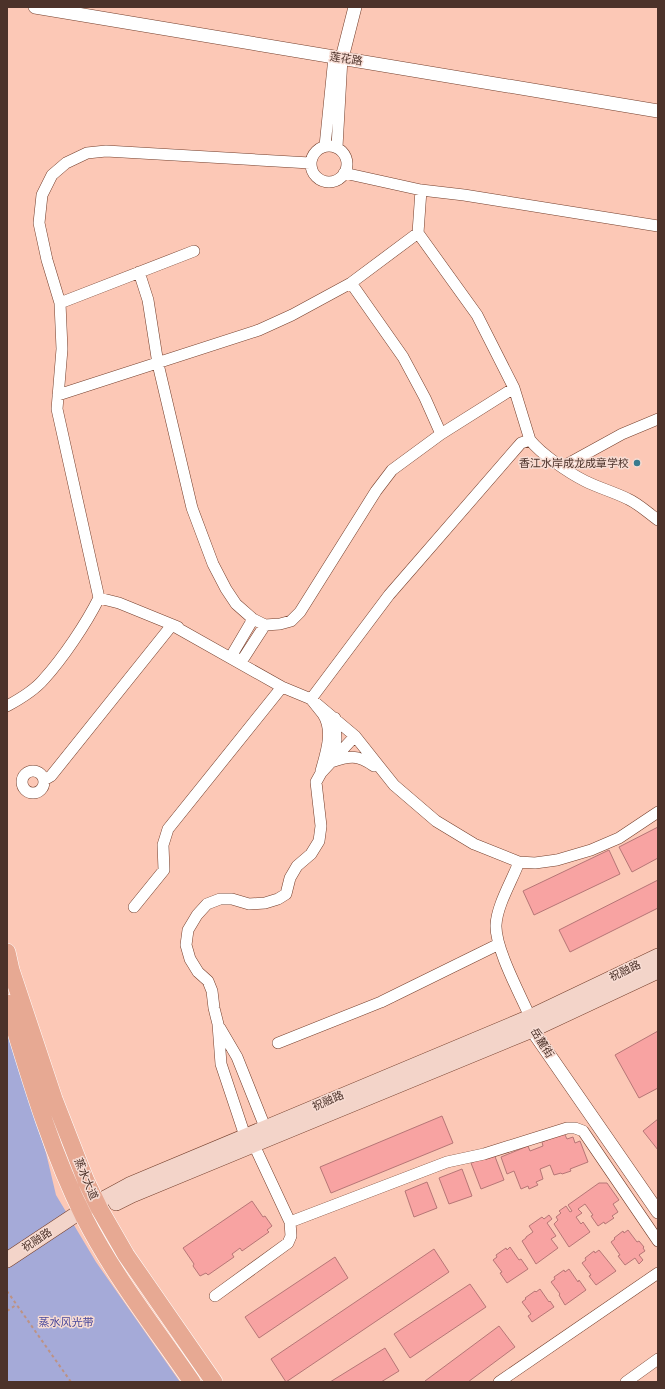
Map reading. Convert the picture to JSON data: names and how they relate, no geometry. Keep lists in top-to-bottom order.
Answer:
{
  "streets": {
    "main road": ["祝融路", "蒸水大道"],
    "street": ["莲花路", "岳麓街"]
  },
  "crossings": [
    ["祝融路", "岳麓街"],
    ["祝融路", "蒸水大道"]
  ],
  "parks": ["蒸水风光带"],
  "places": ["香江水岸成龙成章学校"]
}
